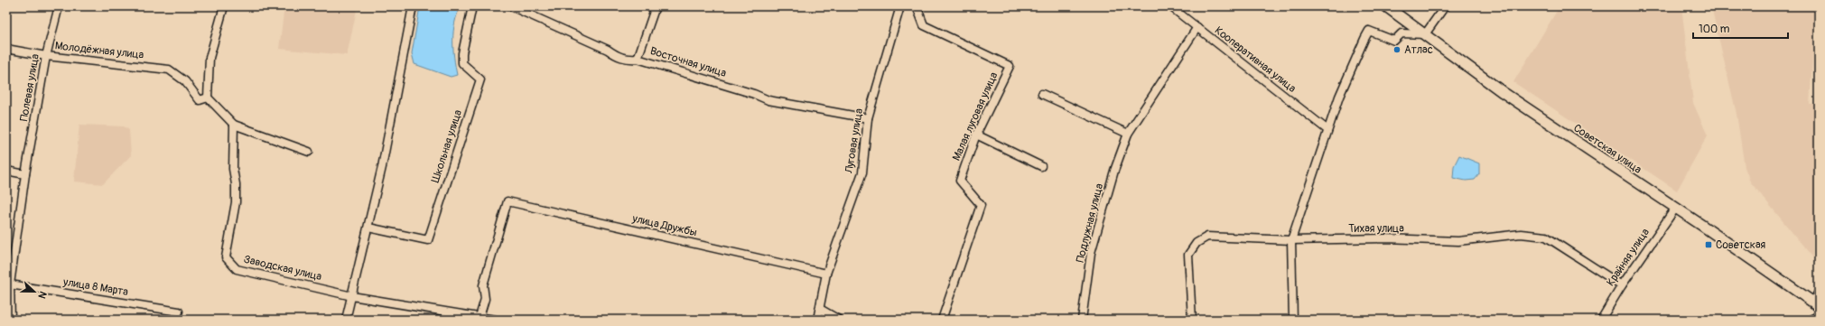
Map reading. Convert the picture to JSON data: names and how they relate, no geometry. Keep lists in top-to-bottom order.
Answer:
{
  "streets": {
    "street": [
      "Молодёжная улица",
      "Кооперативная улица",
      "Восточная улица",
      "Полевая улица",
      "Малая луговая улица",
      "Луговая улица",
      "Школьная улица",
      "Советская улица",
      "Подлужная улица",
      "улица Дружбы",
      "Тихая улица",
      "Крайняя улица",
      "Заводская улица",
      "улица 8 Марта"
    ]
  },
  "crossings": [
    ["Молодёжная улица", "Полевая улица"],
    ["Кооперативная улица", "Подлужная улица"],
    ["Восточная улица", "Луговая улица"],
    ["Полевая улица", "улица 8 Марта"],
    ["Луговая улица", "улица Дружбы"],
    ["Советская улица", "Крайняя улица"],
    ["улица Дружбы", "Заводская улица"],
    ["Тихая улица", "Крайняя улица"]
  ],
  "places": {
    "other": ["Атлас"],
    "transit": ["Советская"]
  },
  "scale_bar": "100 m",
  "north": "right"
}
